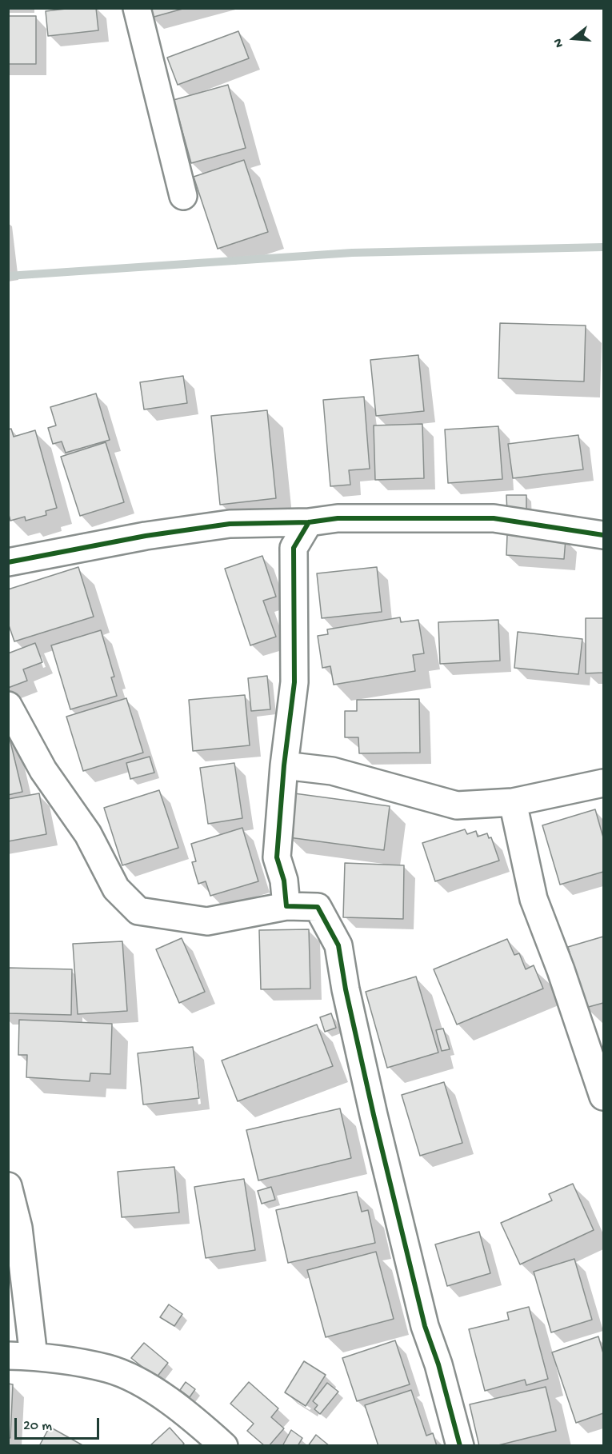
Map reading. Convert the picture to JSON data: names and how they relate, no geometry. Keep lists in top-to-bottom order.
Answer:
{
  "scale_bar": "20 m",
  "north": "left"
}
